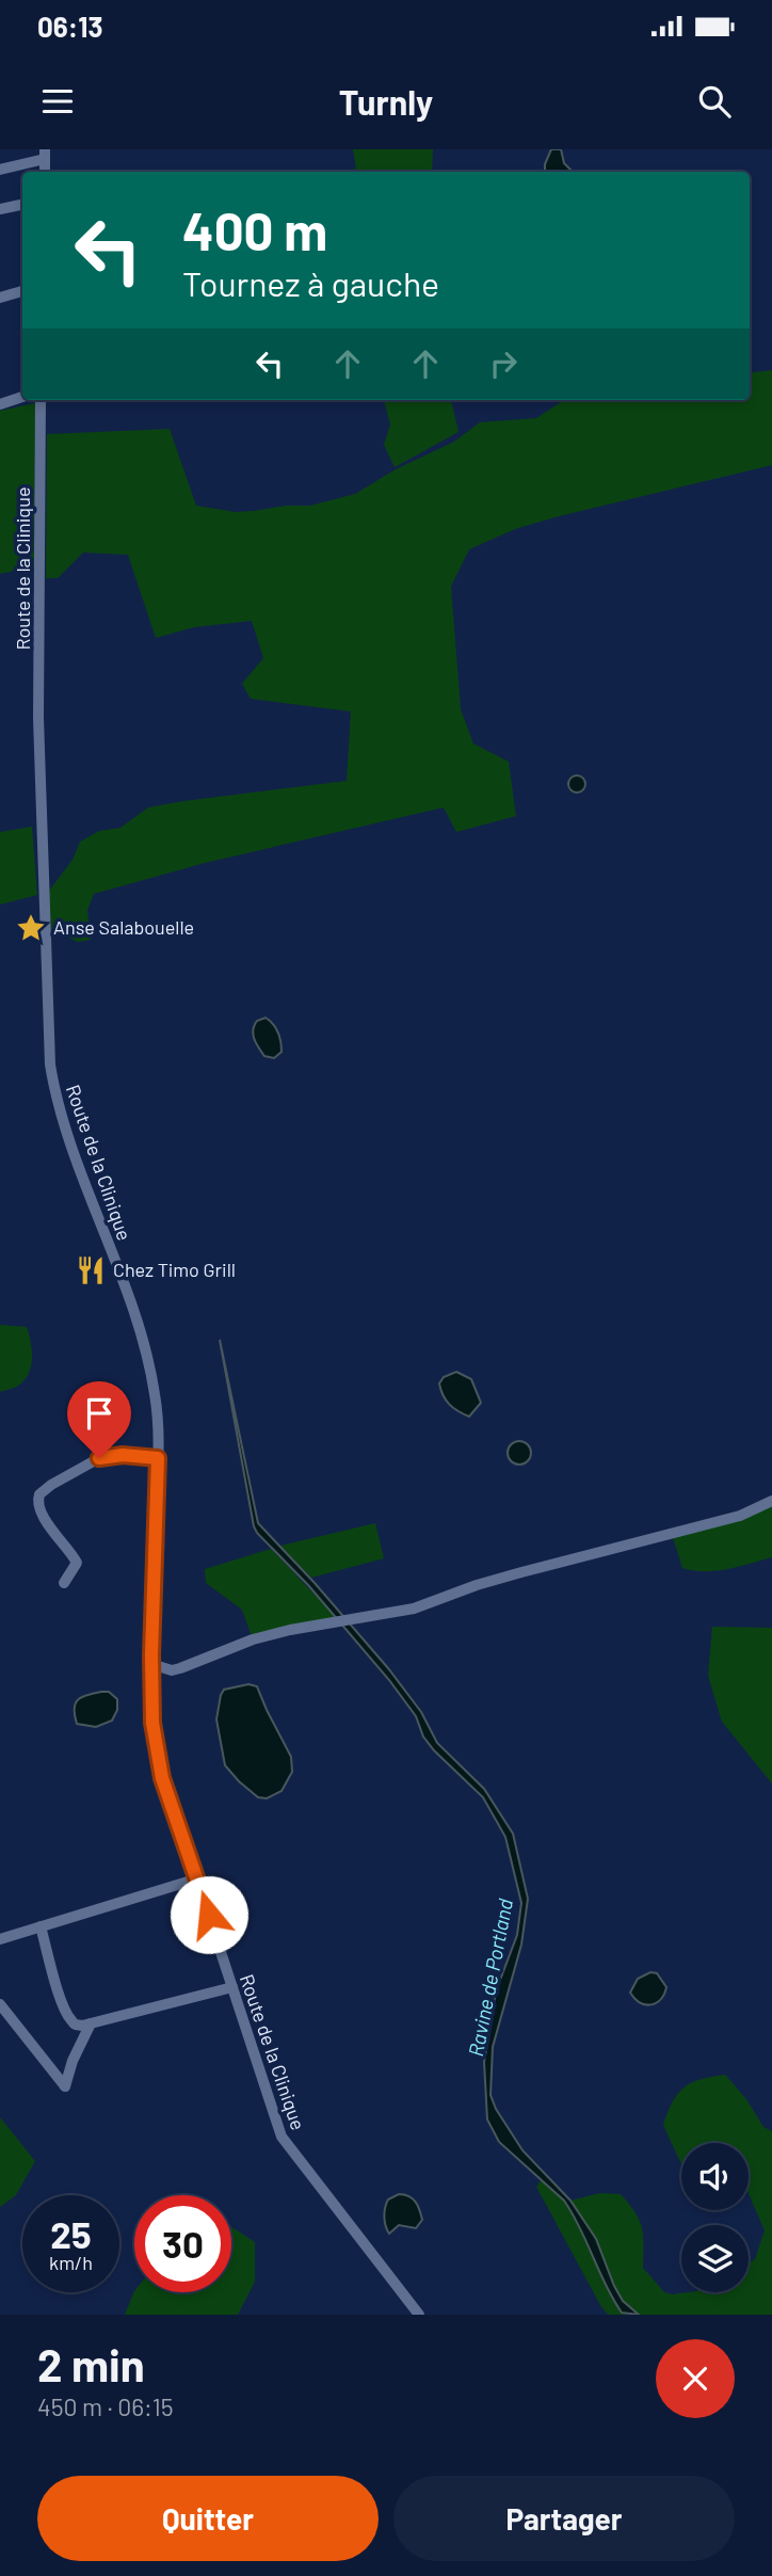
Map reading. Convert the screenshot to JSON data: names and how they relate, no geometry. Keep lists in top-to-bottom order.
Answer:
{
  "streets": {
    "street": ["Route de la Clinique"]
  },
  "water": ["Ravine de Portland"],
  "places": {
    "place": ["Anse Salabouelle"],
    "restaurant": ["Chez Timo Grill"]
  },
  "page": {
    "status": "06:13",
    "header": "Turnly",
    "turn": ["400 m", "Tournez à gauche"],
    "speed": "25 km/h",
    "limit": "30",
    "heading": ["2 min", "450 m · 06:15"],
    "buttons": ["Quitter", "Partager"]
  }
}
